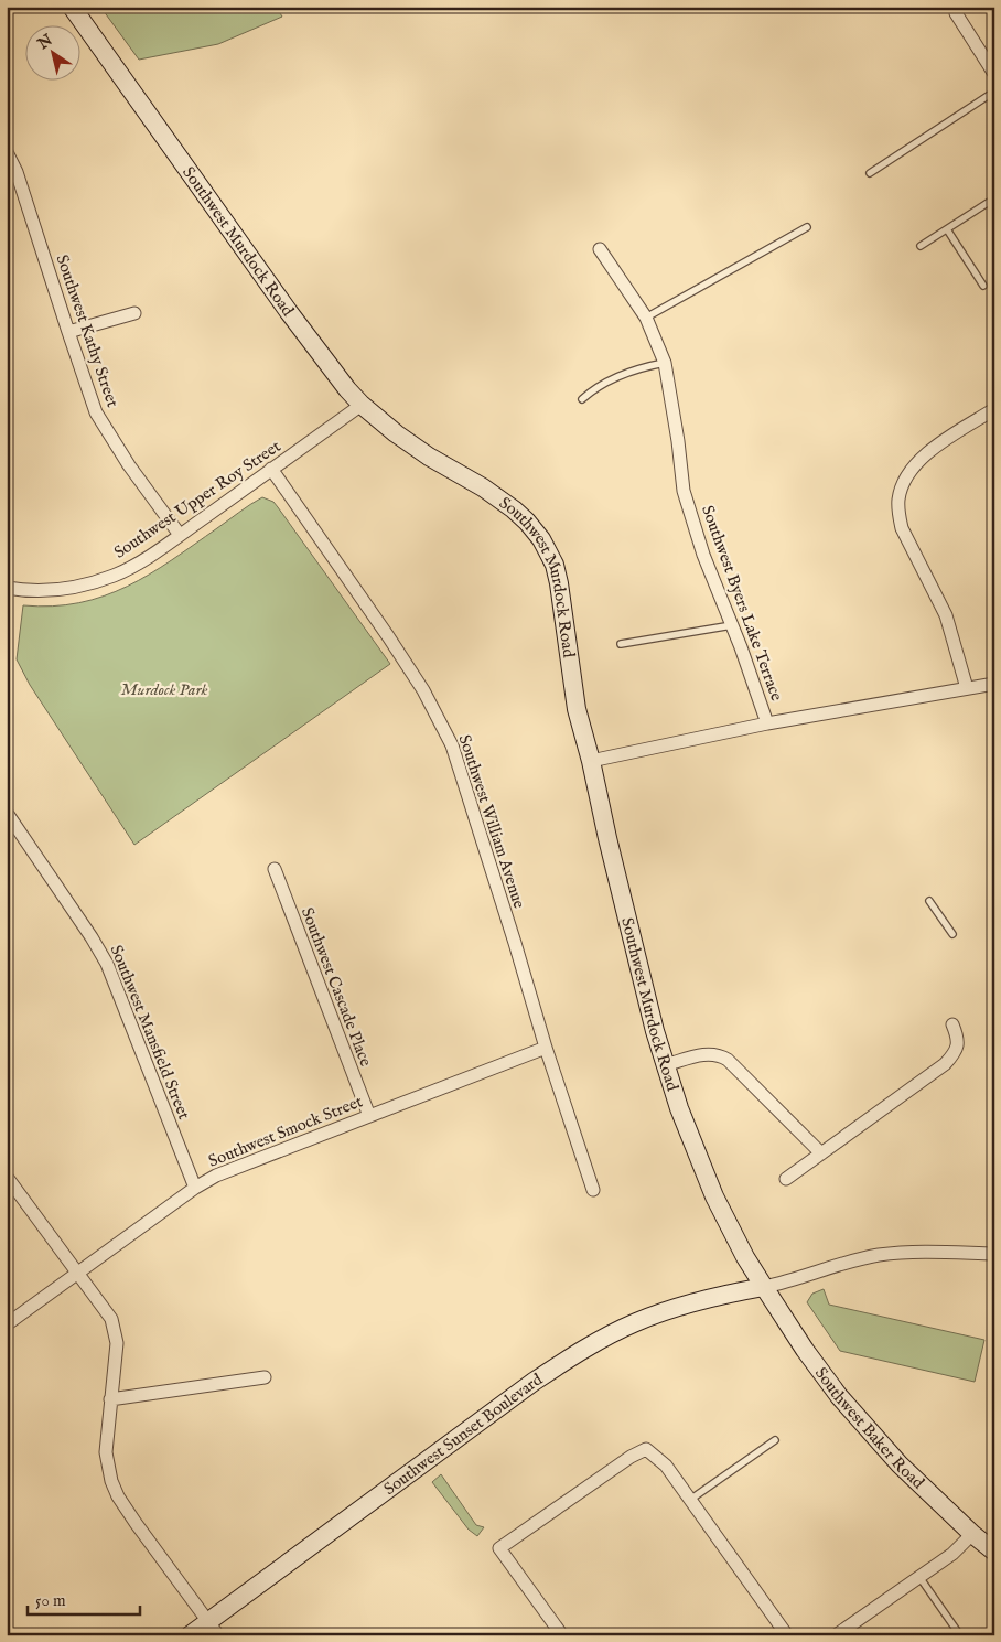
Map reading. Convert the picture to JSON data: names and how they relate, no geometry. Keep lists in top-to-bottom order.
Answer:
{
  "streets": {
    "main road": ["Southwest Murdock Road", "Southwest Baker Road", "Southwest Sunset Boulevard"],
    "street": [
      "Southwest Kathy Street",
      "Southwest Upper Roy Street",
      "Southwest Byers Lake Terrace",
      "Southwest William Avenue",
      "Southwest Cascade Place",
      "Southwest Mansfield Street",
      "Southwest Smock Street"
    ]
  },
  "crossings": [
    ["Southwest Murdock Road", "Southwest Upper Roy Street"],
    ["Southwest Murdock Road", "Southwest Baker Road"],
    ["Southwest Murdock Road", "Southwest Sunset Boulevard"],
    ["Southwest Kathy Street", "Southwest Upper Roy Street"],
    ["Southwest Upper Roy Street", "Southwest William Avenue"],
    ["Southwest William Avenue", "Southwest Smock Street"],
    ["Southwest Cascade Place", "Southwest Smock Street"],
    ["Southwest Mansfield Street", "Southwest Smock Street"],
    ["Southwest Baker Road", "Southwest Sunset Boulevard"]
  ],
  "parks": ["Murdock Park"],
  "scale_bar": "50 m",
  "north": "top left"
}
